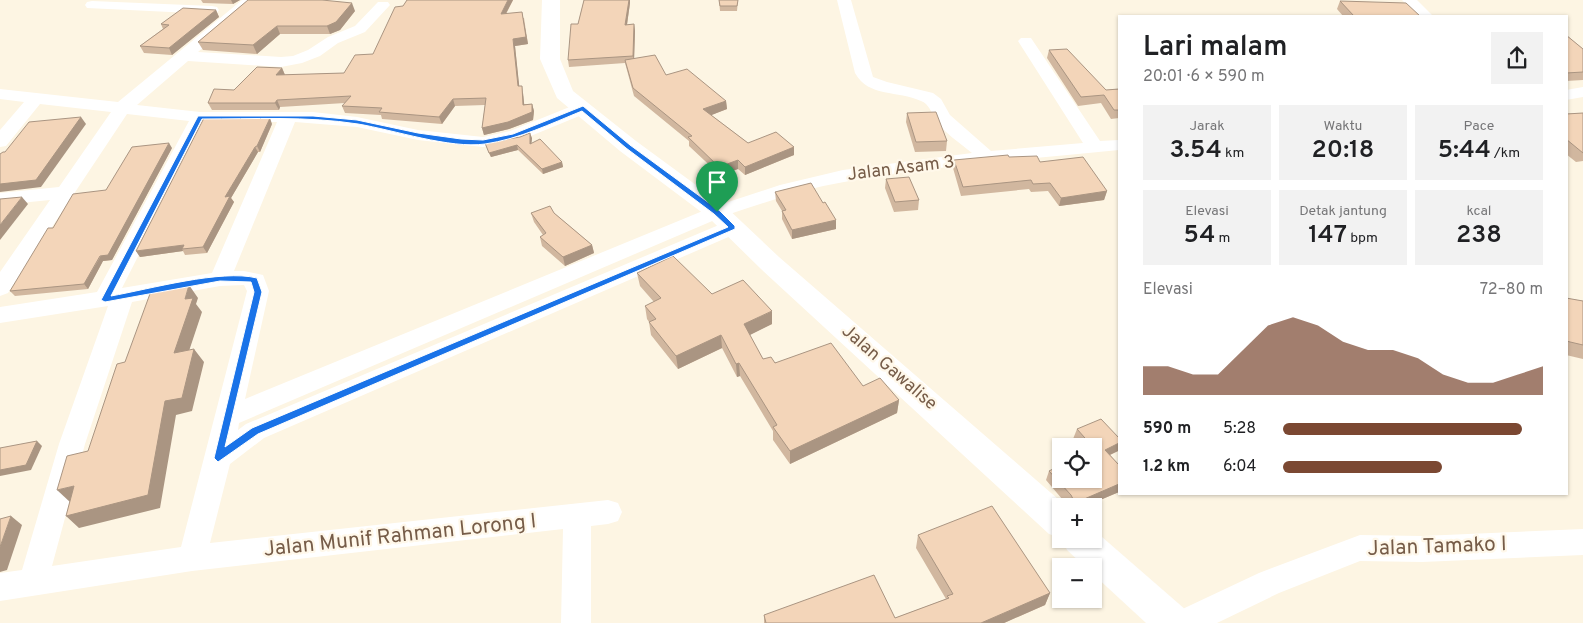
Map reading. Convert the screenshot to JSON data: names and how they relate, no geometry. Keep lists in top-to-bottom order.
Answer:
{
  "streets": {
    "street": [
      "Jalan Asam 3",
      "Jalan Gawalise",
      "Jalan Munif Rahman Lorong I",
      "Jalan Tamako I"
    ]
  },
  "crossings": [
    ["Jalan Asam 3", "Jalan Gawalise"]
  ],
  "page": {
    "heading": ["Lari malam", "20:01 · 6 × 590 m"],
    "stats": [
      ["Jarak", "3.54 km"],
      ["Waktu", "20:18"],
      ["Pace", "5:44 /km"],
      ["Elevasi", "54 m"],
      ["Detak jantung", "147 bpm"],
      ["kcal", "238"]
    ],
    "chart": ["Elevasi", "72–80 m"],
    "list": [
      {
        "name": "590 m",
        "note": "5:28"
      },
      {
        "name": "1.2 km",
        "note": "6:04"
      }
    ],
    "map_buttons": ["+", "−"]
  }
}
